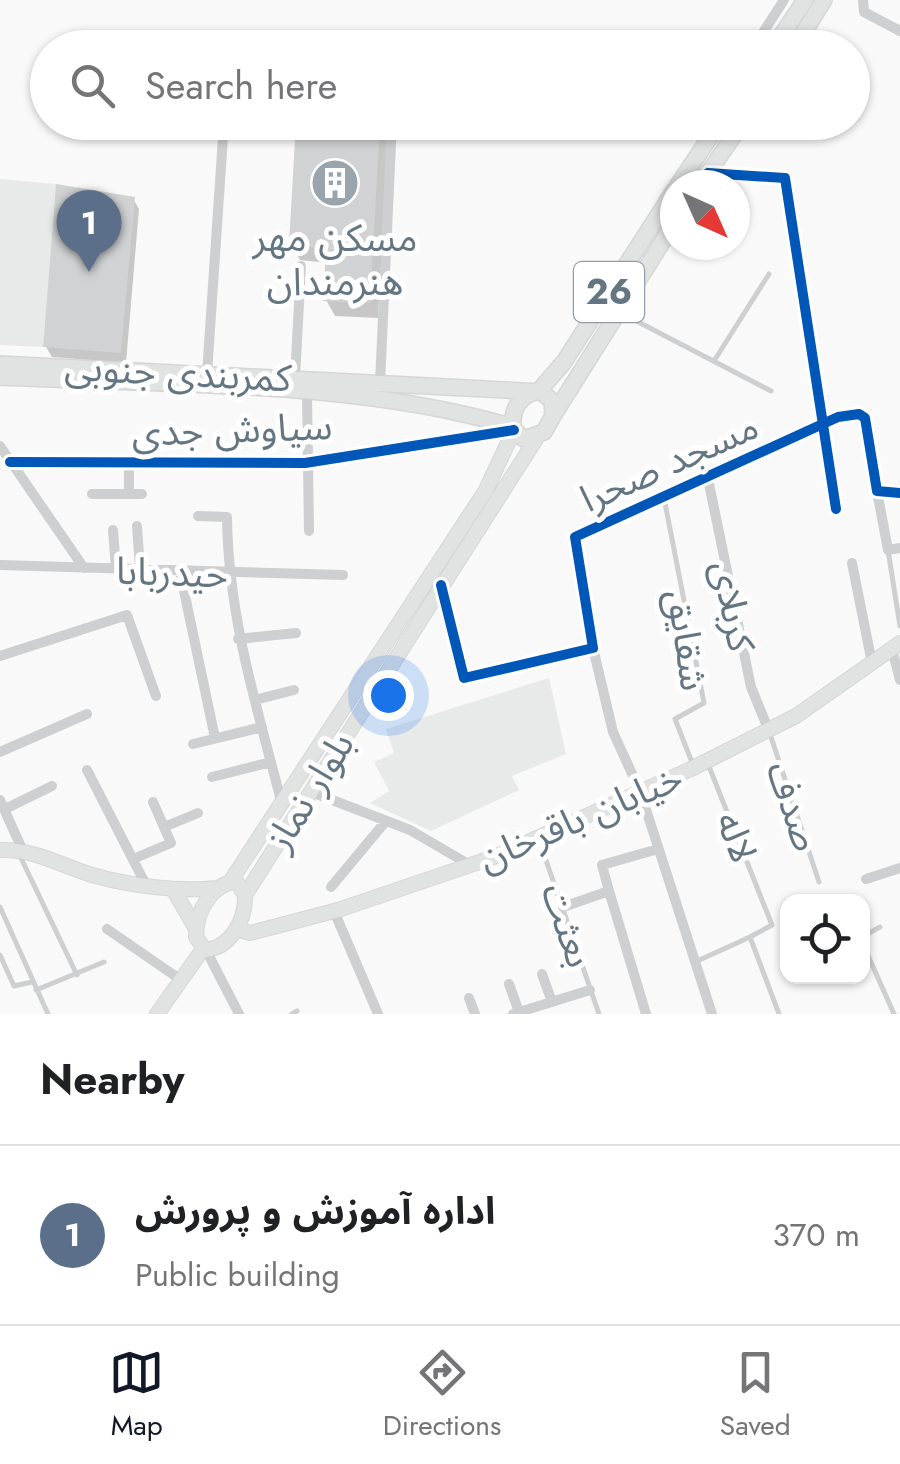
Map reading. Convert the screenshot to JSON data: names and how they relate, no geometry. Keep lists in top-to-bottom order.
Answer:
{
  "streets": {
    "main road": [
      "26",
      "کمربندی جنوبی",
      "بلوار نماز",
      "خیابان باقرخان"
    ],
    "street": [
      "سیاوش جدی",
      "مسجد صحرا",
      "حیدربابا",
      "کربلای"
    ],
    "lane": [
      "شقایق",
      "صدف",
      "لاله",
      "بعثت"
    ]
  },
  "crossings": [
    ["26", "کمربندی جنوبی"],
    ["26", "سیاوش جدی"],
    ["26", "بلوار نماز"],
    ["26", "خیابان باقرخان"],
    ["کمربندی جنوبی", "سیاوش جدی"],
    ["کمربندی جنوبی", "بلوار نماز"],
    ["سیاوش جدی", "بلوار نماز"],
    ["مسجد صحرا", "کربلای"],
    ["مسجد صحرا", "شقایق"],
    ["کربلای", "صدف"],
    ["کربلای", "خیابان باقرخان"],
    ["شقایق", "خیابان باقرخان"],
    ["شقایق", "لاله"],
    ["صدف", "خیابان باقرخان"],
    ["خیابان باقرخان", "لاله"],
    ["خیابان باقرخان", "بعثت"]
  ],
  "places": {
    "building": ["مسکن مهر هنرمندان"]
  },
  "north": "bottom right",
  "page": {
    "search": "Search here",
    "pins": "1",
    "heading": "Nearby",
    "list": [
      {
        "mark": "1",
        "name": "اداره آموزش و پرورش",
        "note": "Public building",
        "value": "370 m"
      }
    ],
    "nav": ["Map", "Directions", "Saved"]
  }
}
